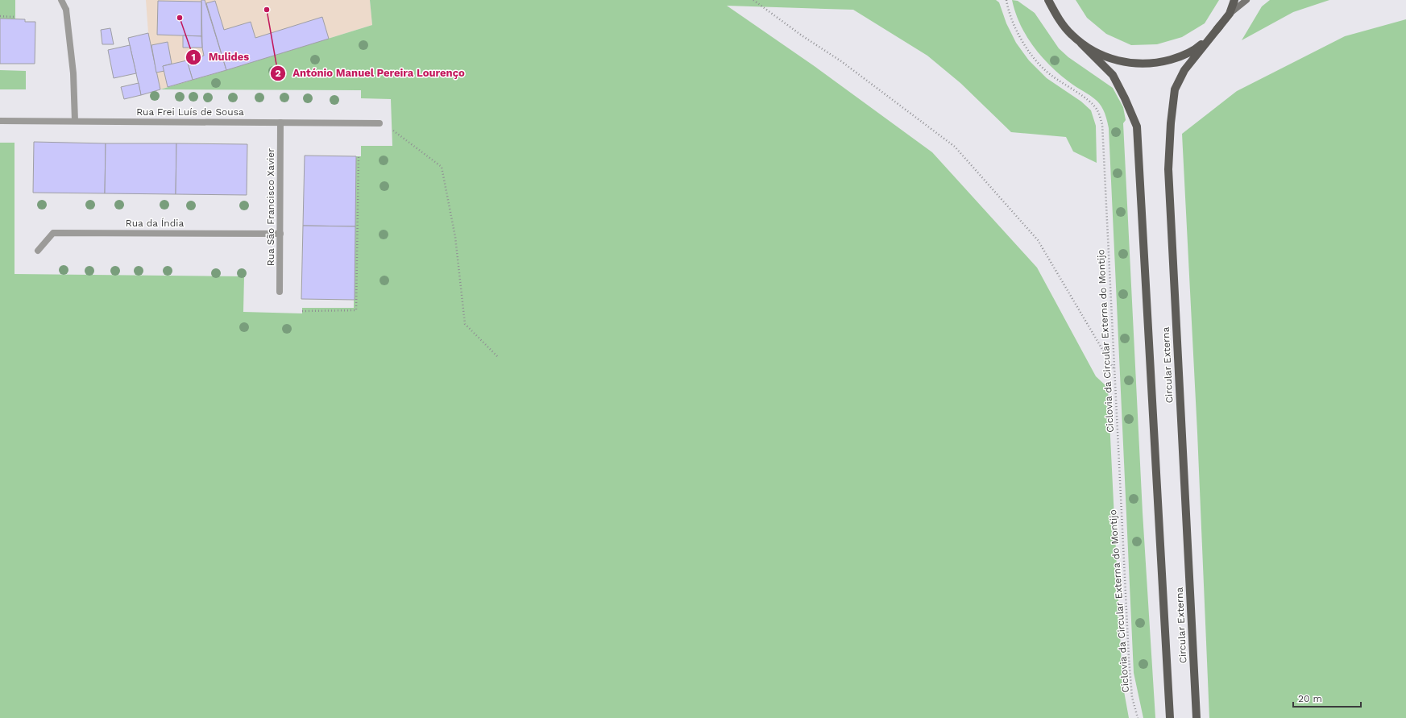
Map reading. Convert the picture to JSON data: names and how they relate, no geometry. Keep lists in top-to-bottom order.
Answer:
{
  "streets": {
    "main road": ["Circular Externa"],
    "street": ["Rua Frei Luís de Sousa", "Rua São Francisco Xavier", "Rua da Índia"],
    "path": ["Ciclovia da Circular Externa do Montijo"]
  },
  "crossings": [
    ["Rua Frei Luís de Sousa", "Rua São Francisco Xavier"],
    ["Rua São Francisco Xavier", "Rua da Índia"]
  ],
  "places": ["António Manuel Pereira Lourenço", "Mulides"],
  "scale_bar": "20 m"
}
